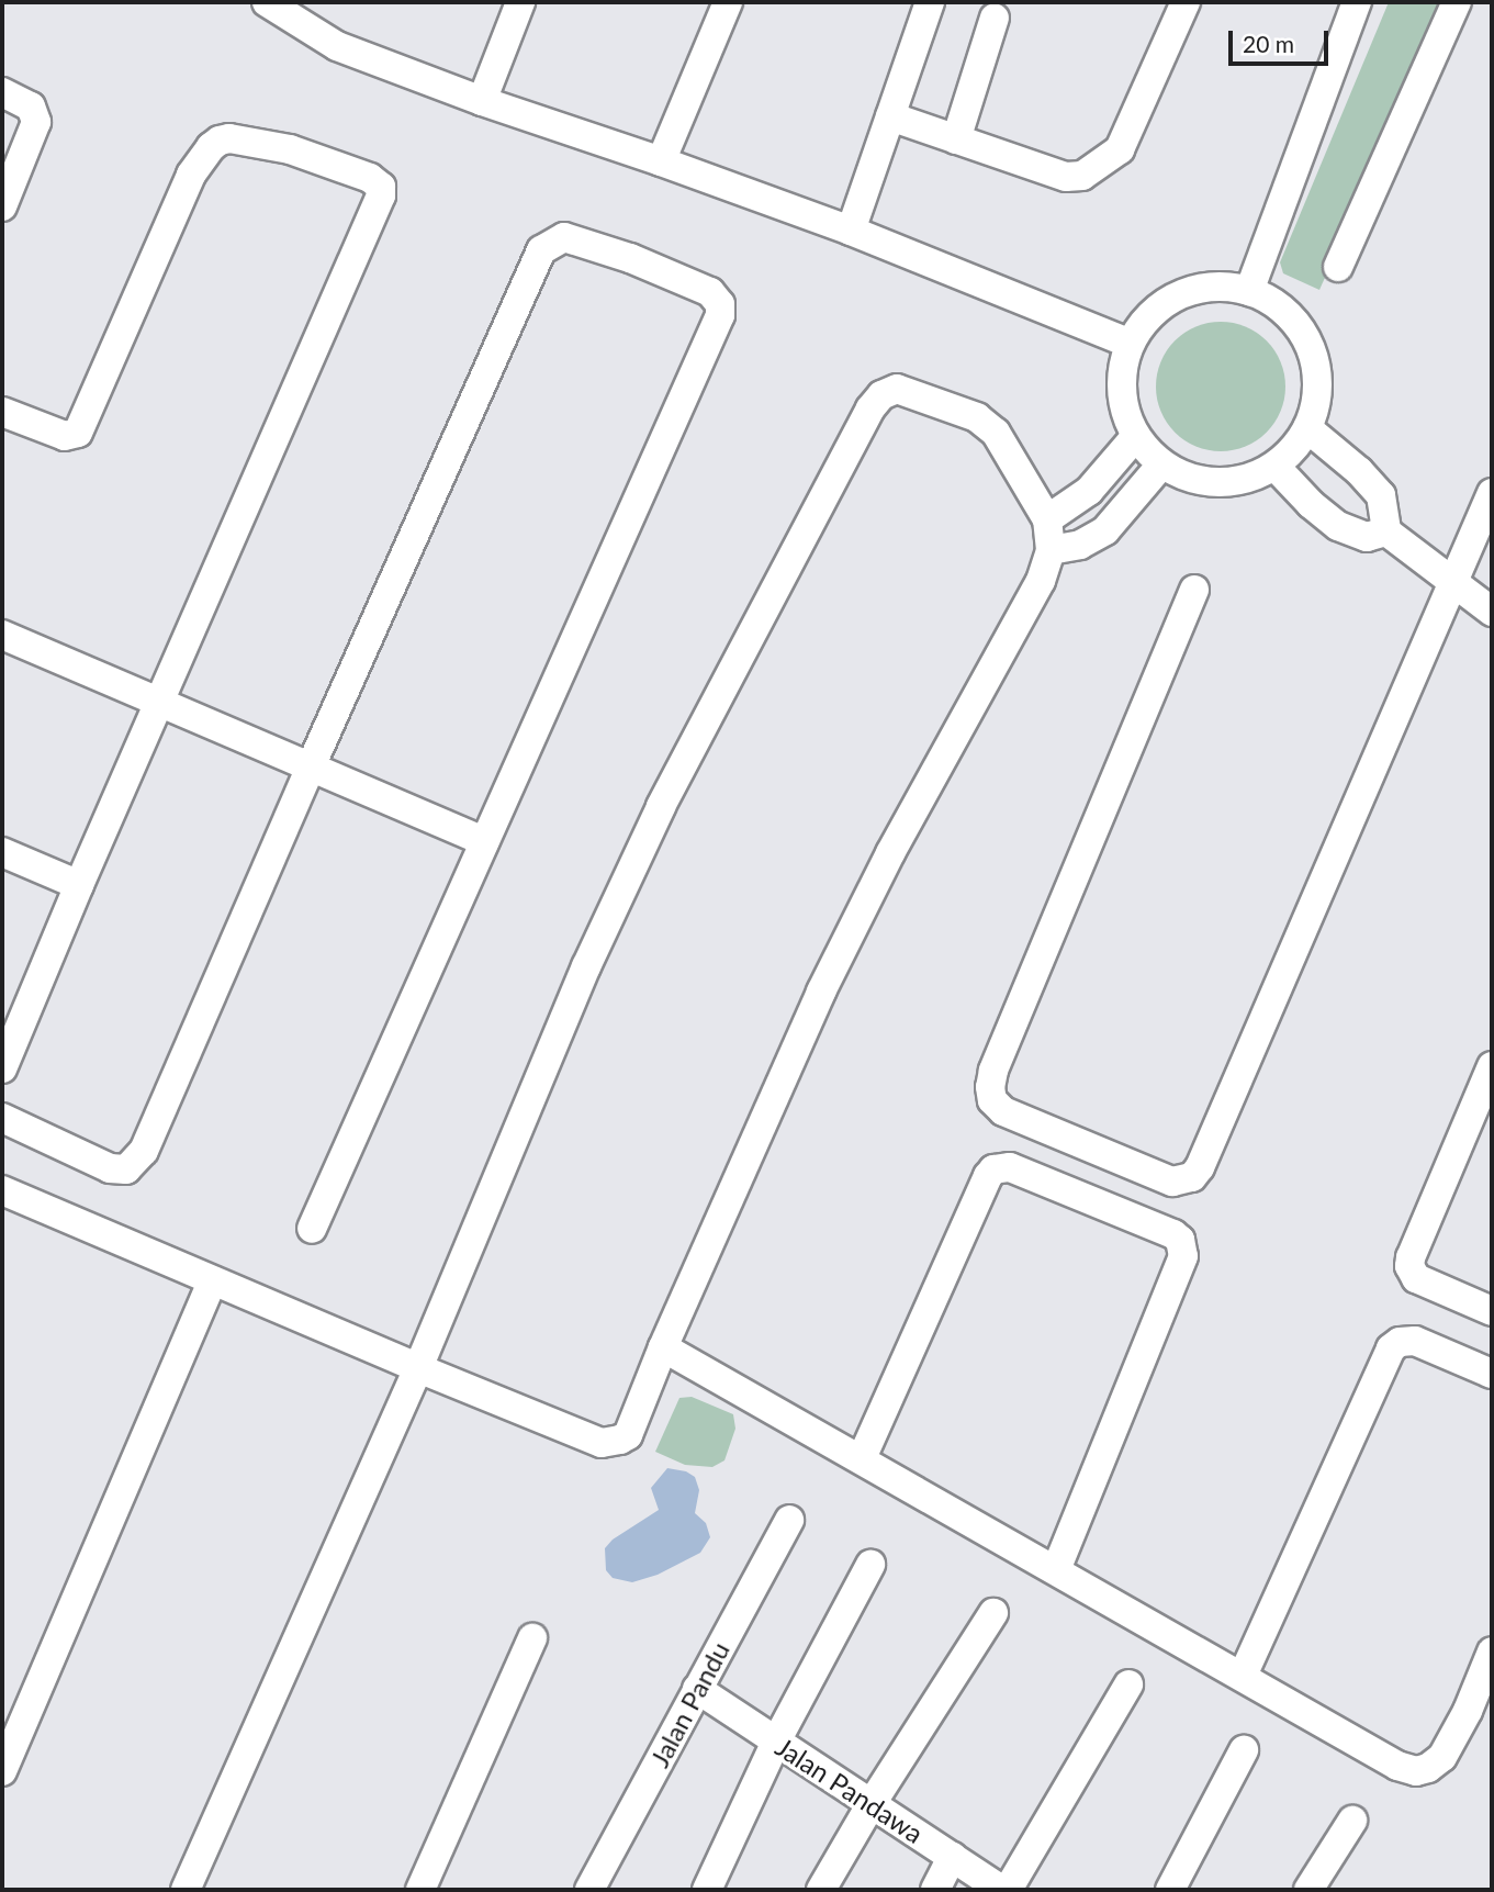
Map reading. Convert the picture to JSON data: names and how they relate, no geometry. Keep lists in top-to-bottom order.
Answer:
{
  "streets": {
    "street": ["Jalan Pandu", "Jalan Pandawa"]
  },
  "crossings": [
    ["Jalan Pandu", "Jalan Pandawa"]
  ],
  "scale_bar": "20 m"
}
